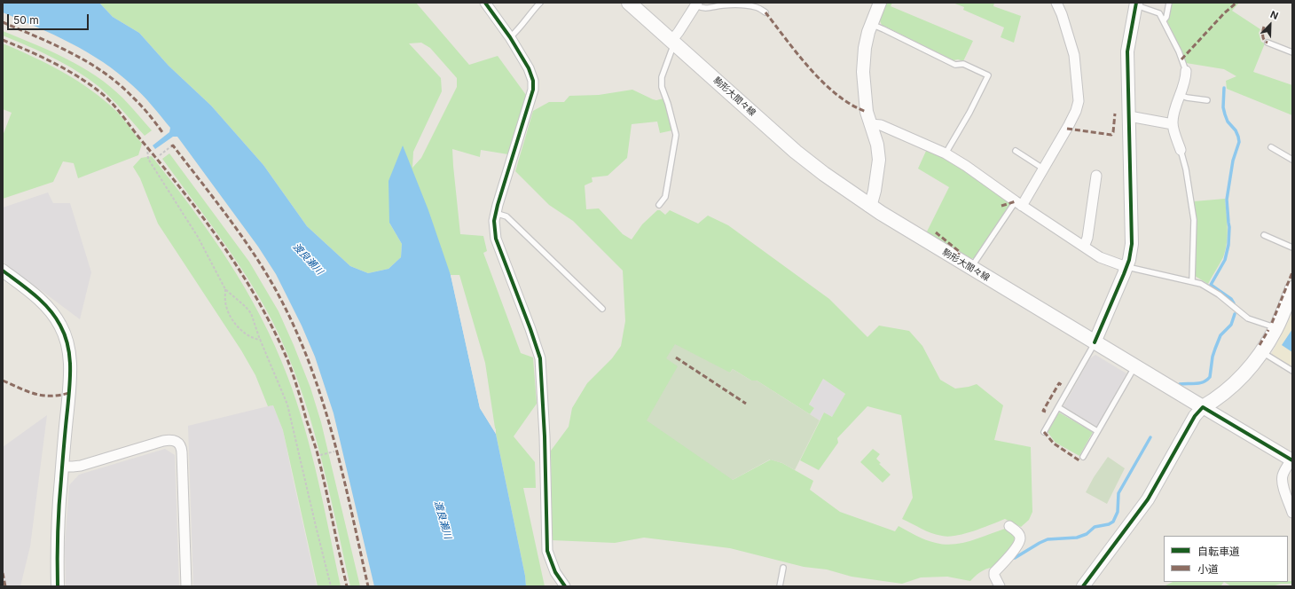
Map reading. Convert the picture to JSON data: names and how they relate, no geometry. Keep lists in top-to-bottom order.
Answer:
{
  "streets": {
    "main road": ["駒形大間々線"]
  },
  "water": ["渡良瀬川"],
  "legend": ["自転車道", "小道"],
  "scale_bar": "50 m",
  "north": "top right"
}
